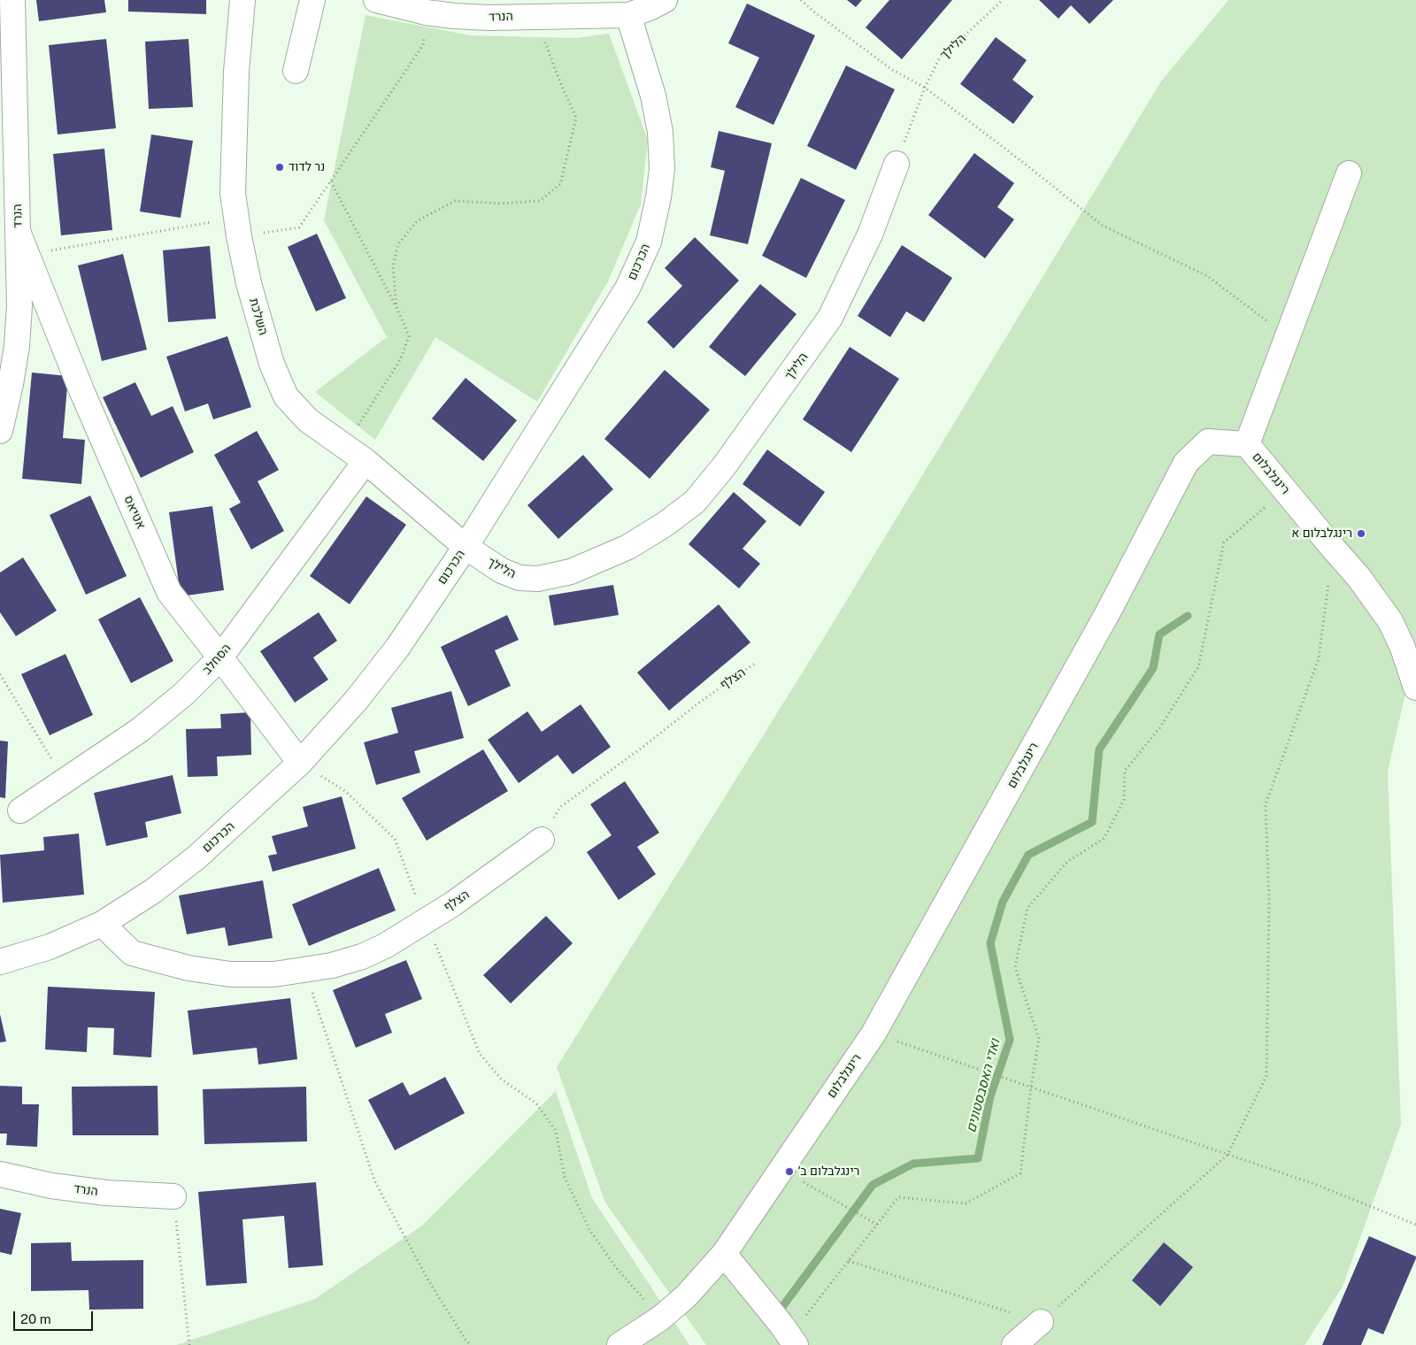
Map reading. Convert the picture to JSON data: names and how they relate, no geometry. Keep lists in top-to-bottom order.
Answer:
{
  "streets": {
    "street": [
      "הנרד",
      "הלילך",
      "הכרכום",
      "השלכת",
      "רינגלבלום",
      "אטיאס",
      "הסחלב",
      "הצלף"
    ]
  },
  "crossings": [
    ["הנרד", "הכרכום"],
    ["הנרד", "אטיאס"],
    ["הלילך", "הכרכום"],
    ["הלילך", "השלכת"],
    ["הכרכום", "השלכת"],
    ["הכרכום", "אטיאס"],
    ["הכרכום", "הצלף"],
    ["השלכת", "הסחלב"],
    ["אטיאס", "הסחלב"]
  ],
  "water": ["ואדי האסבסטונים"],
  "places": ["נר לדוד", "רינגלבלום א", "רינגלבלום ב׳"],
  "scale_bar": "20 m"
}
